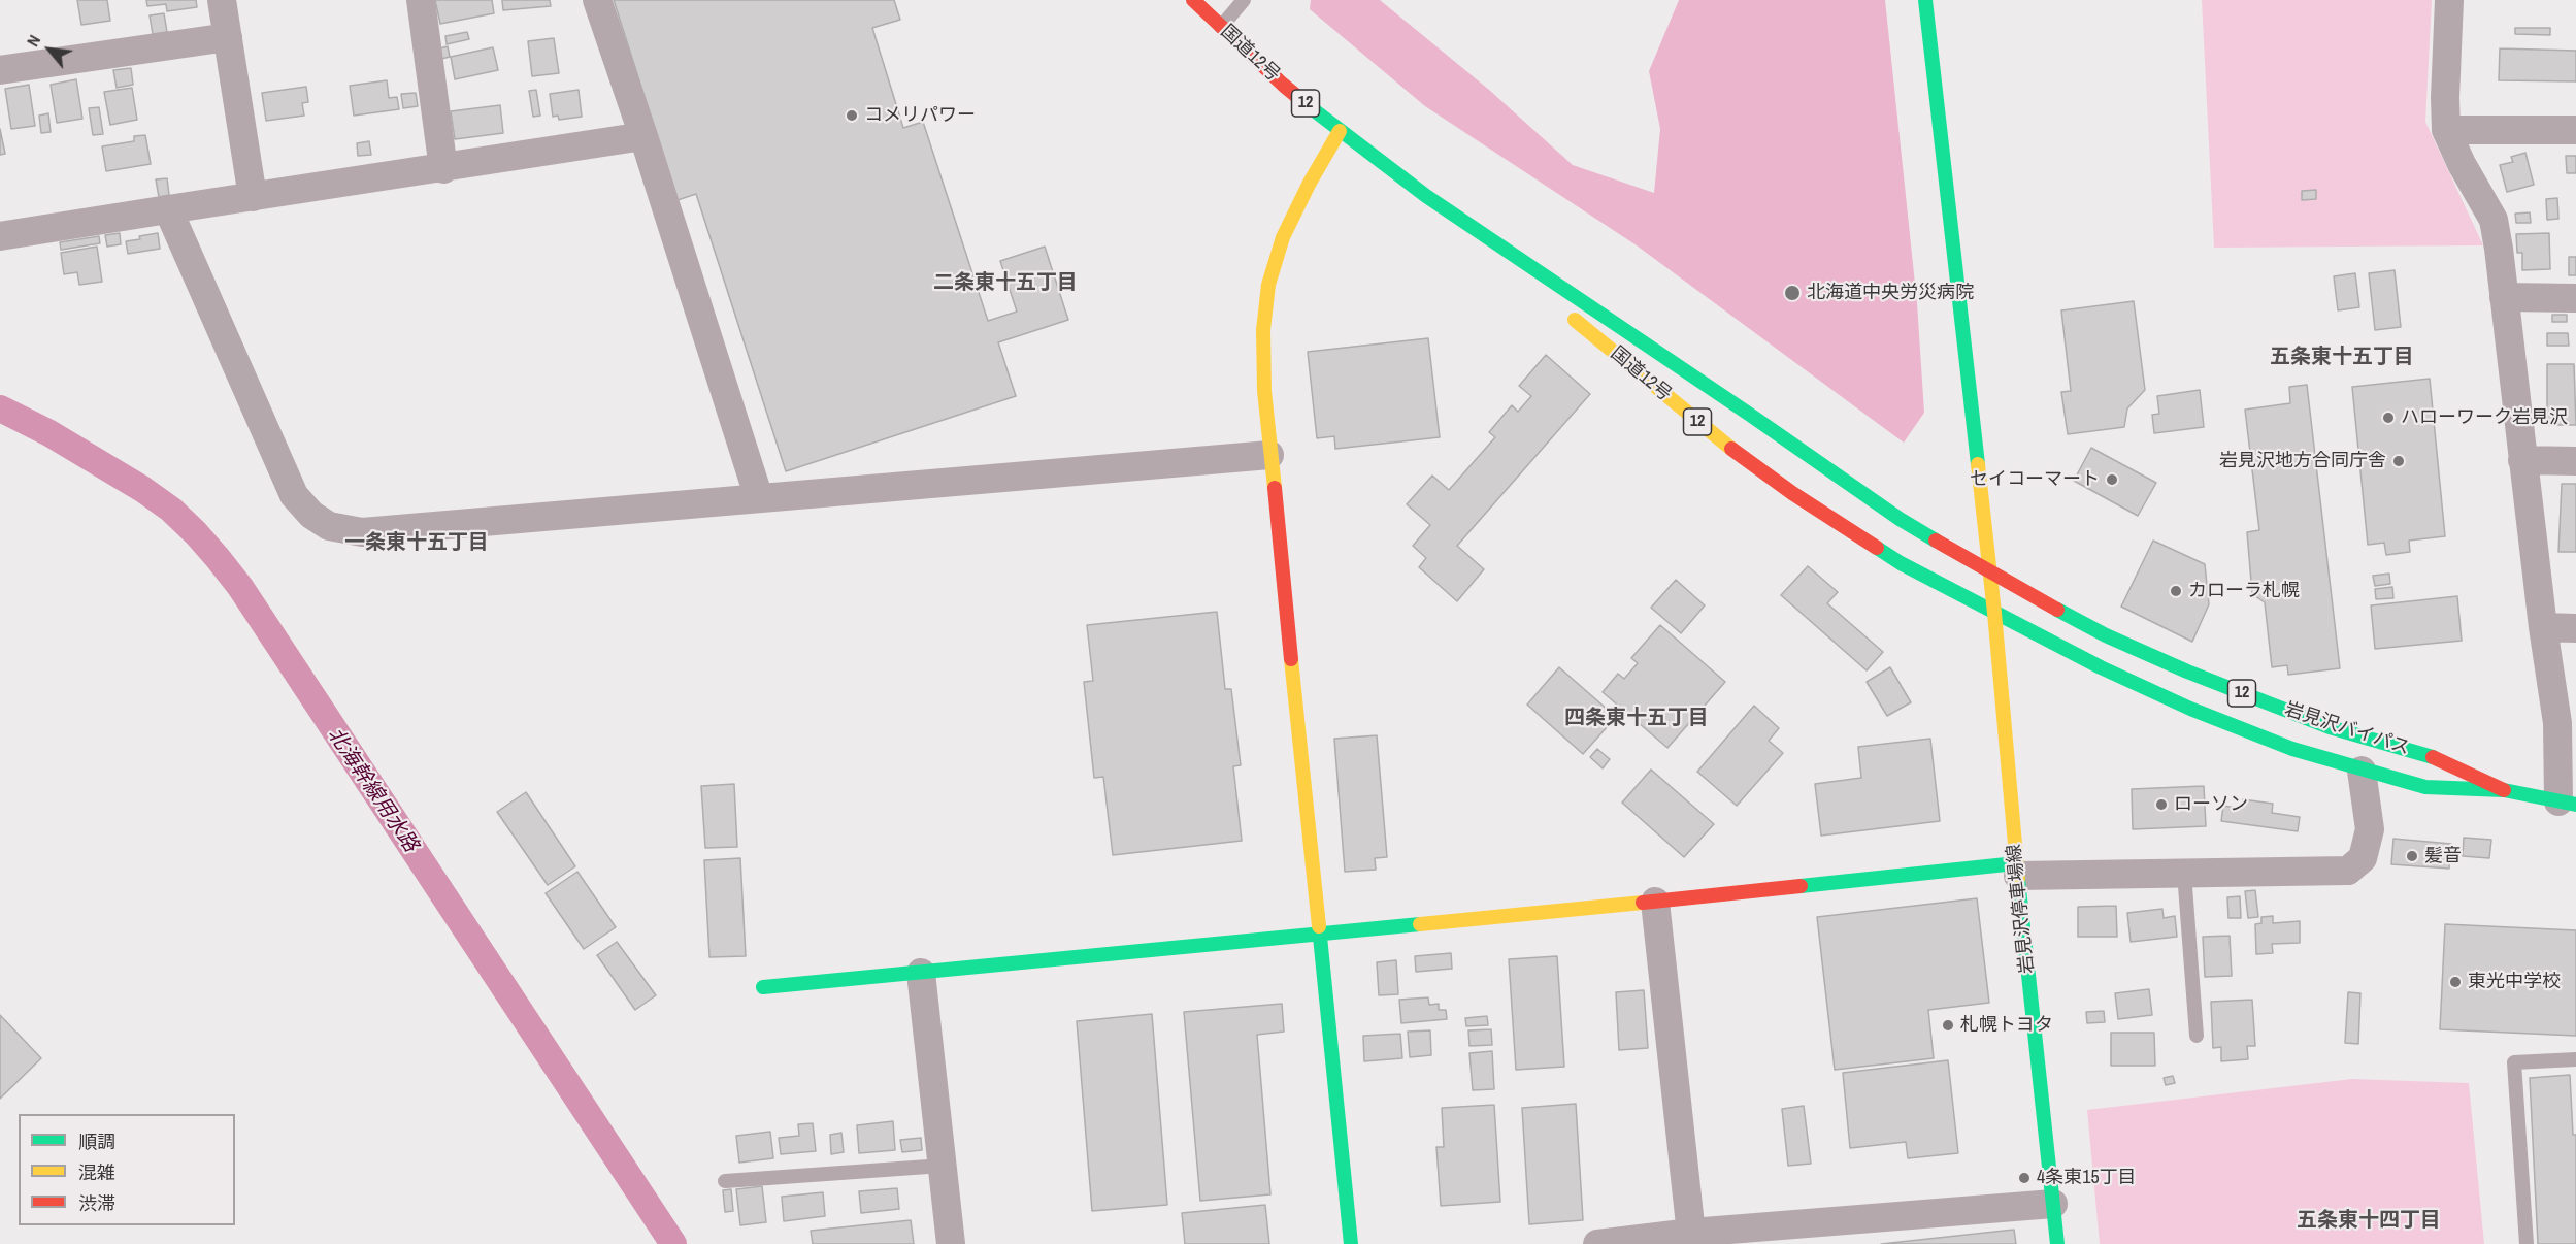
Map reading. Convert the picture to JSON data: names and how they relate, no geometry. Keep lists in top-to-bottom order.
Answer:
{
  "streets": {
    "main road": [
      "国道12号",
      "12",
      "岩見沢バイパス",
      "岩見沢停車場線"
    ]
  },
  "crossings": [
    ["国道12号", "岩見沢バイパス"],
    ["国道12号", "岩見沢停車場線"],
    ["岩見沢バイパス", "岩見沢停車場線"]
  ],
  "districts": [
    "二条東十五丁目",
    "五条東十五丁目",
    "一条東十五丁目",
    "四条東十五丁目",
    "五条東十四丁目"
  ],
  "water": ["北海幹線用水路"],
  "places": [
    "コメリパワー",
    "北海道中央労災病院",
    "ハローワーク岩見沢",
    "岩見沢地方合同庁舎",
    "セイコーマート",
    "カローラ札幌",
    "ローソン",
    "髪音",
    "東光中学校",
    "札幌トヨタ",
    "4条東15丁目"
  ],
  "legend": ["順調", "混雑", "渋滞"],
  "north": "top left"
}
